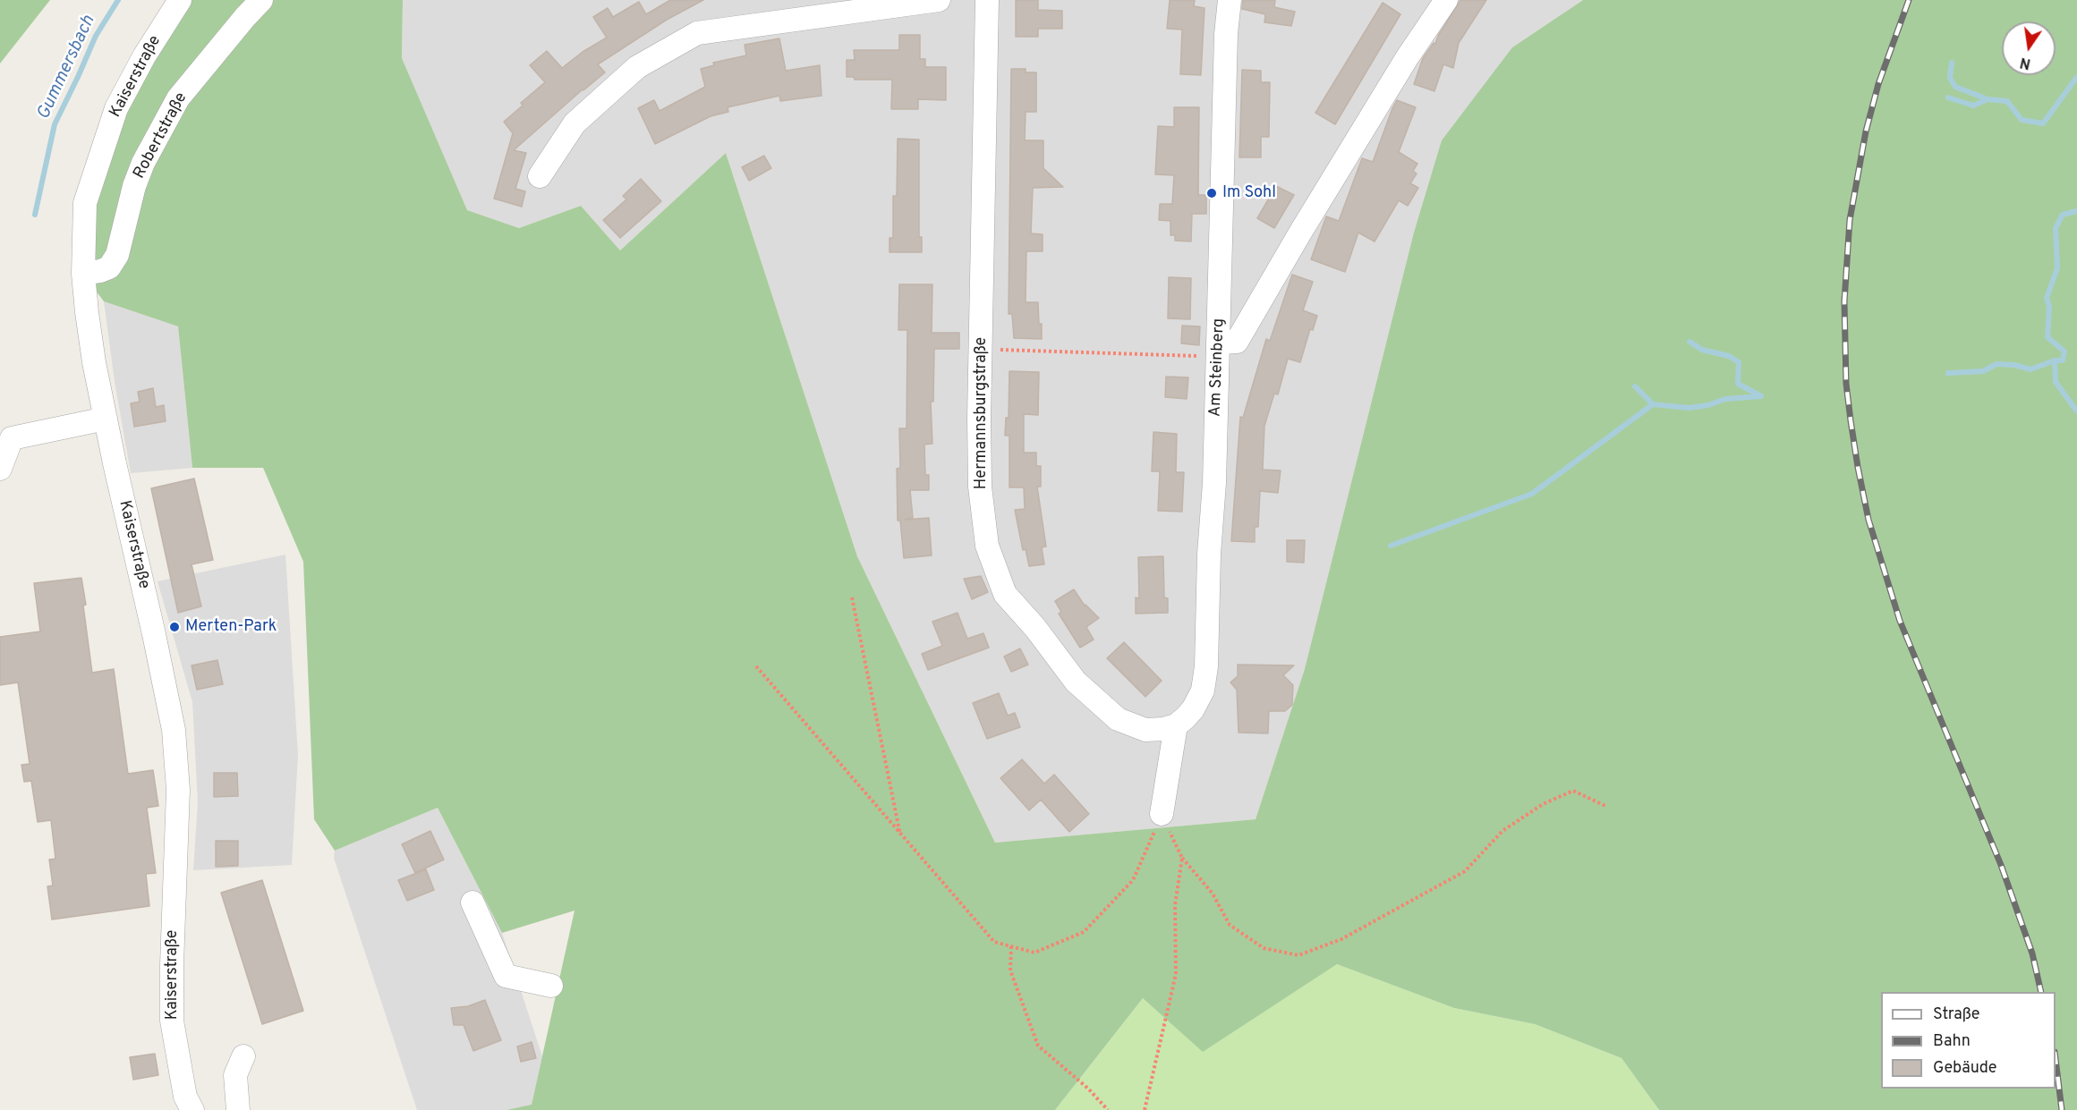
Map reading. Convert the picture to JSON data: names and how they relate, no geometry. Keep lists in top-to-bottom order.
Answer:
{
  "streets": {
    "street": [
      "Kaiserstraße",
      "Robertstraße",
      "Am Steinberg",
      "Hermannsburgstraße"
    ]
  },
  "crossings": [
    ["Kaiserstraße", "Robertstraße"],
    ["Am Steinberg", "Hermannsburgstraße"]
  ],
  "water": ["Gummersbach"],
  "places": ["Im Sohl", "Merten-Park"],
  "legend": ["Straße", "Bahn", "Gebäude"],
  "north": "bottom"
}
